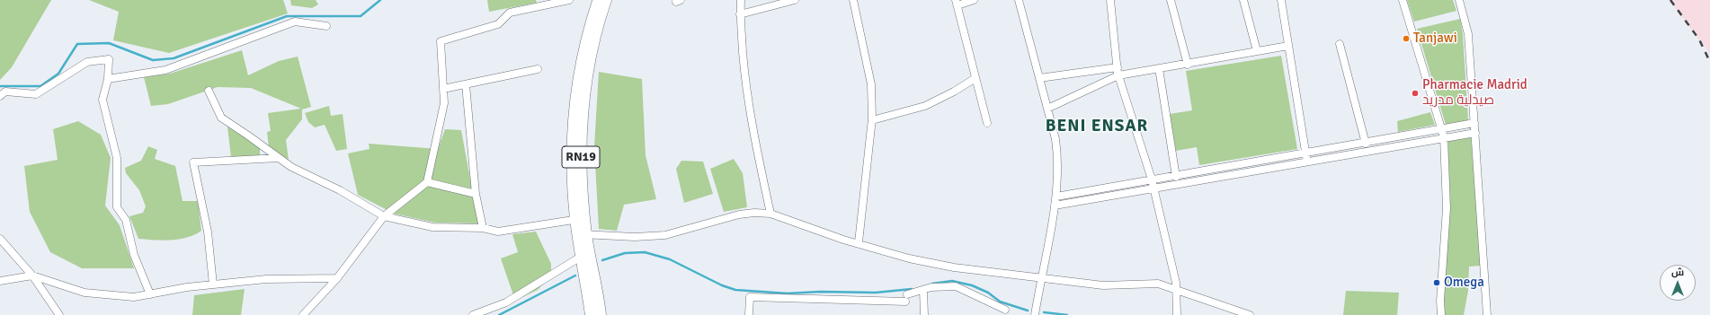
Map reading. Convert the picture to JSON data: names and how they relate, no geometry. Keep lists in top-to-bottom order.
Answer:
{
  "streets": {
    "highway": ["RN19"]
  },
  "districts": ["BENI ENSAR"],
  "places": ["Tanjawi", "Pharmacie Madrid صيدلية مدريد", "Omega"],
  "north": "top"
}
